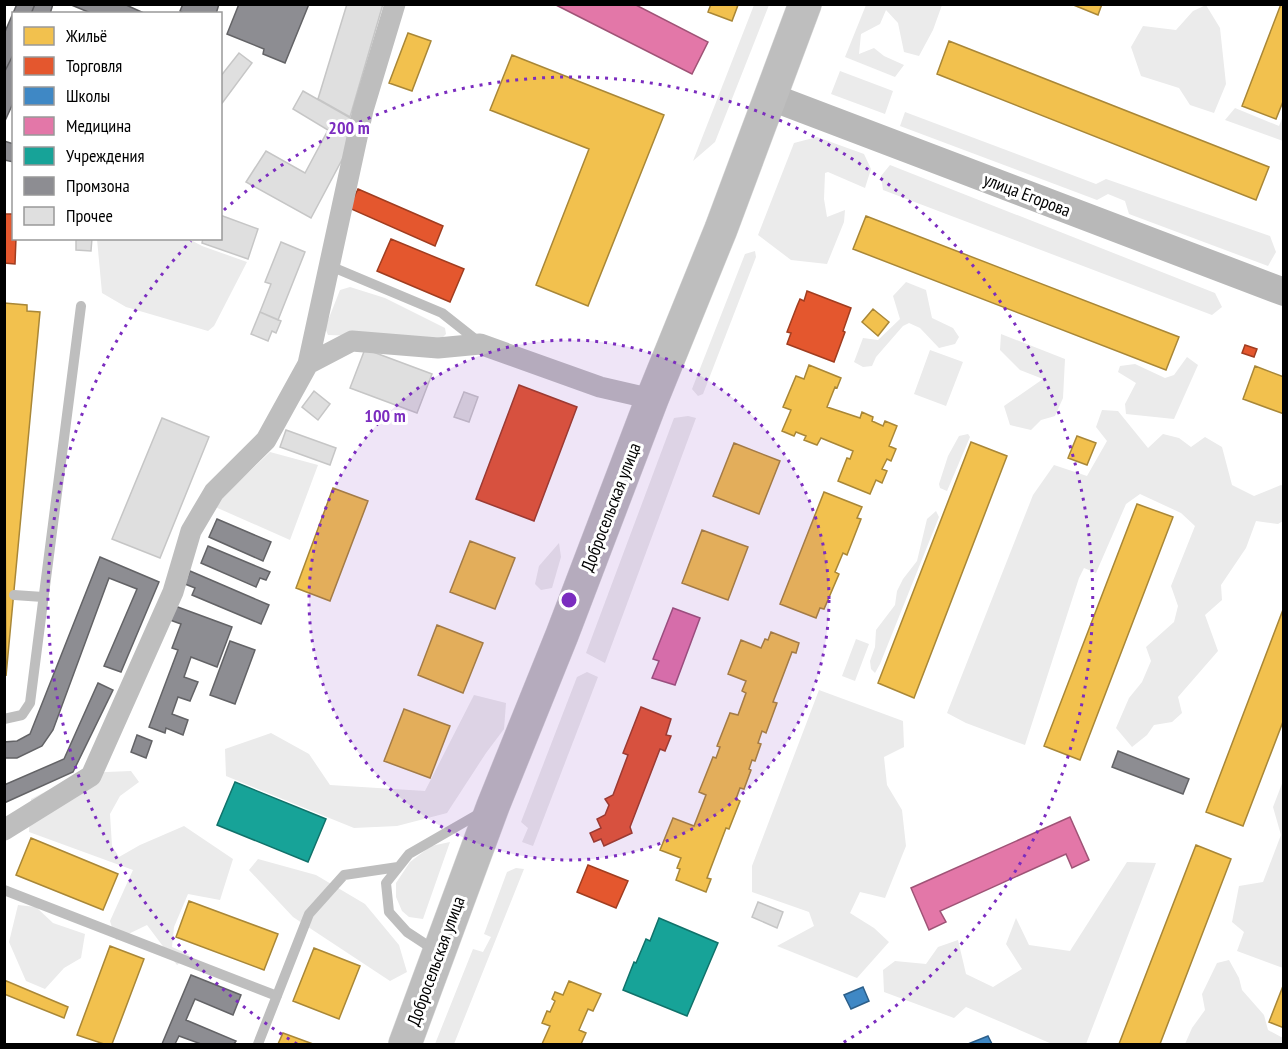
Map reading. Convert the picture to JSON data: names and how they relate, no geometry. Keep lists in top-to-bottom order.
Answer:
{
  "streets": {
    "main road": ["улица Егорова", "Добросельская улица"]
  },
  "crossings": [
    ["улица Егорова", "Добросельская улица"]
  ],
  "legend": [
    "Жильё",
    "Торговля",
    "Школы",
    "Медицина",
    "Учреждения",
    "Промзона",
    "Прочее"
  ],
  "rings": ["200 m", "100 m"]
}
